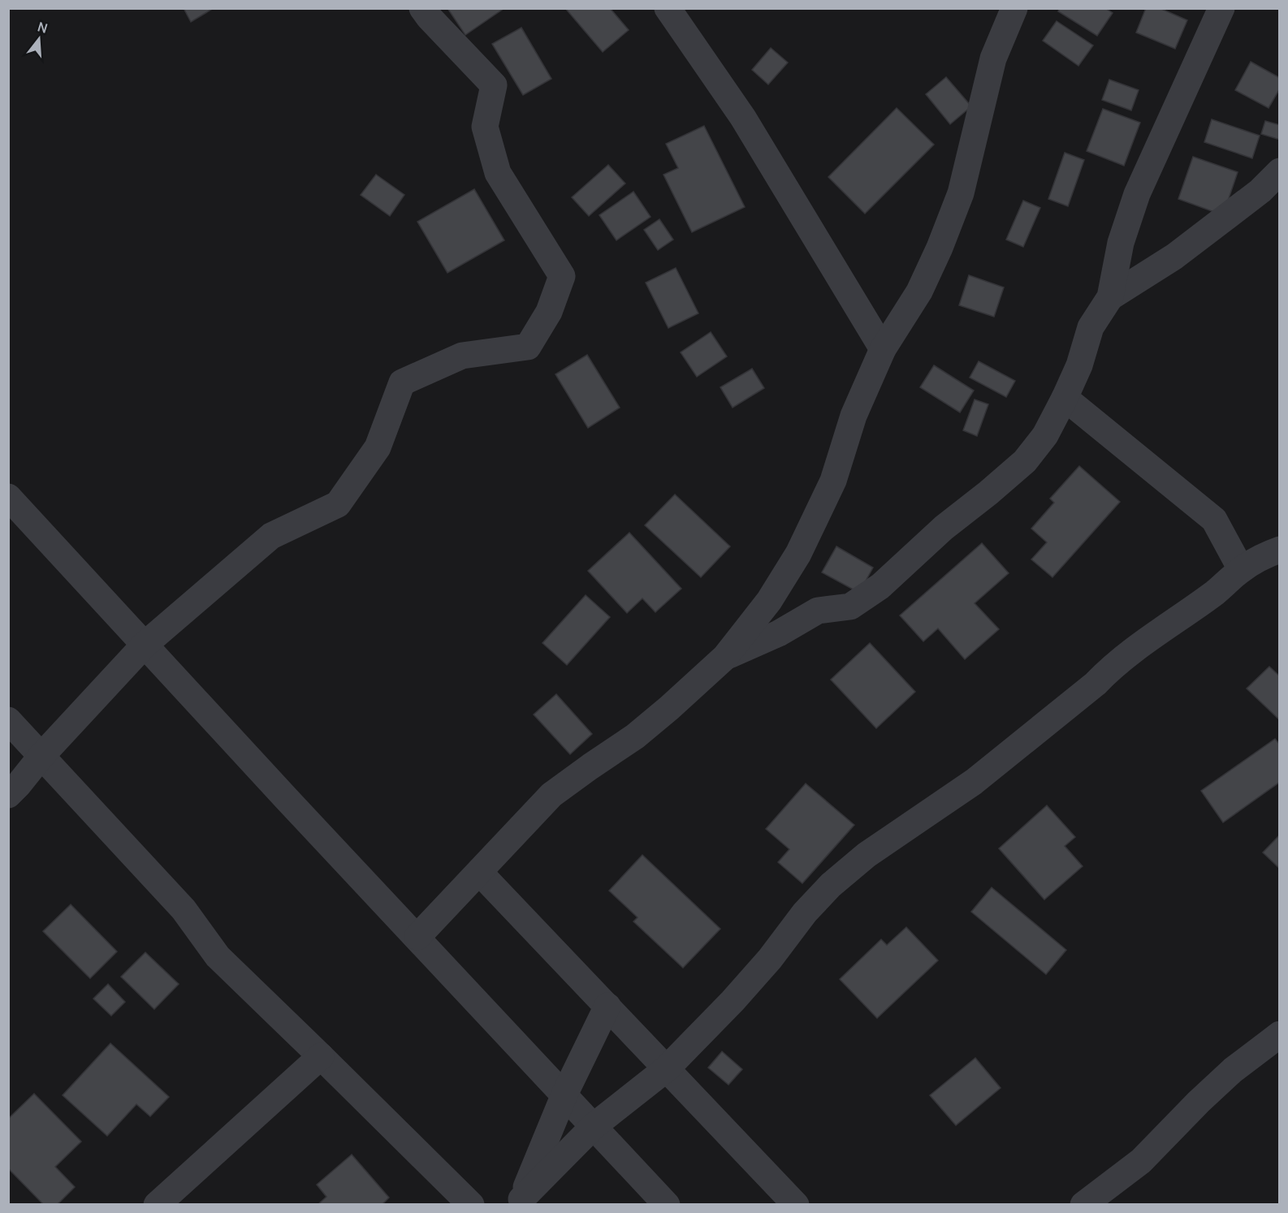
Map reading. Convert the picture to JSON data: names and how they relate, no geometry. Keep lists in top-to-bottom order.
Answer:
{
  "north": "top"
}
